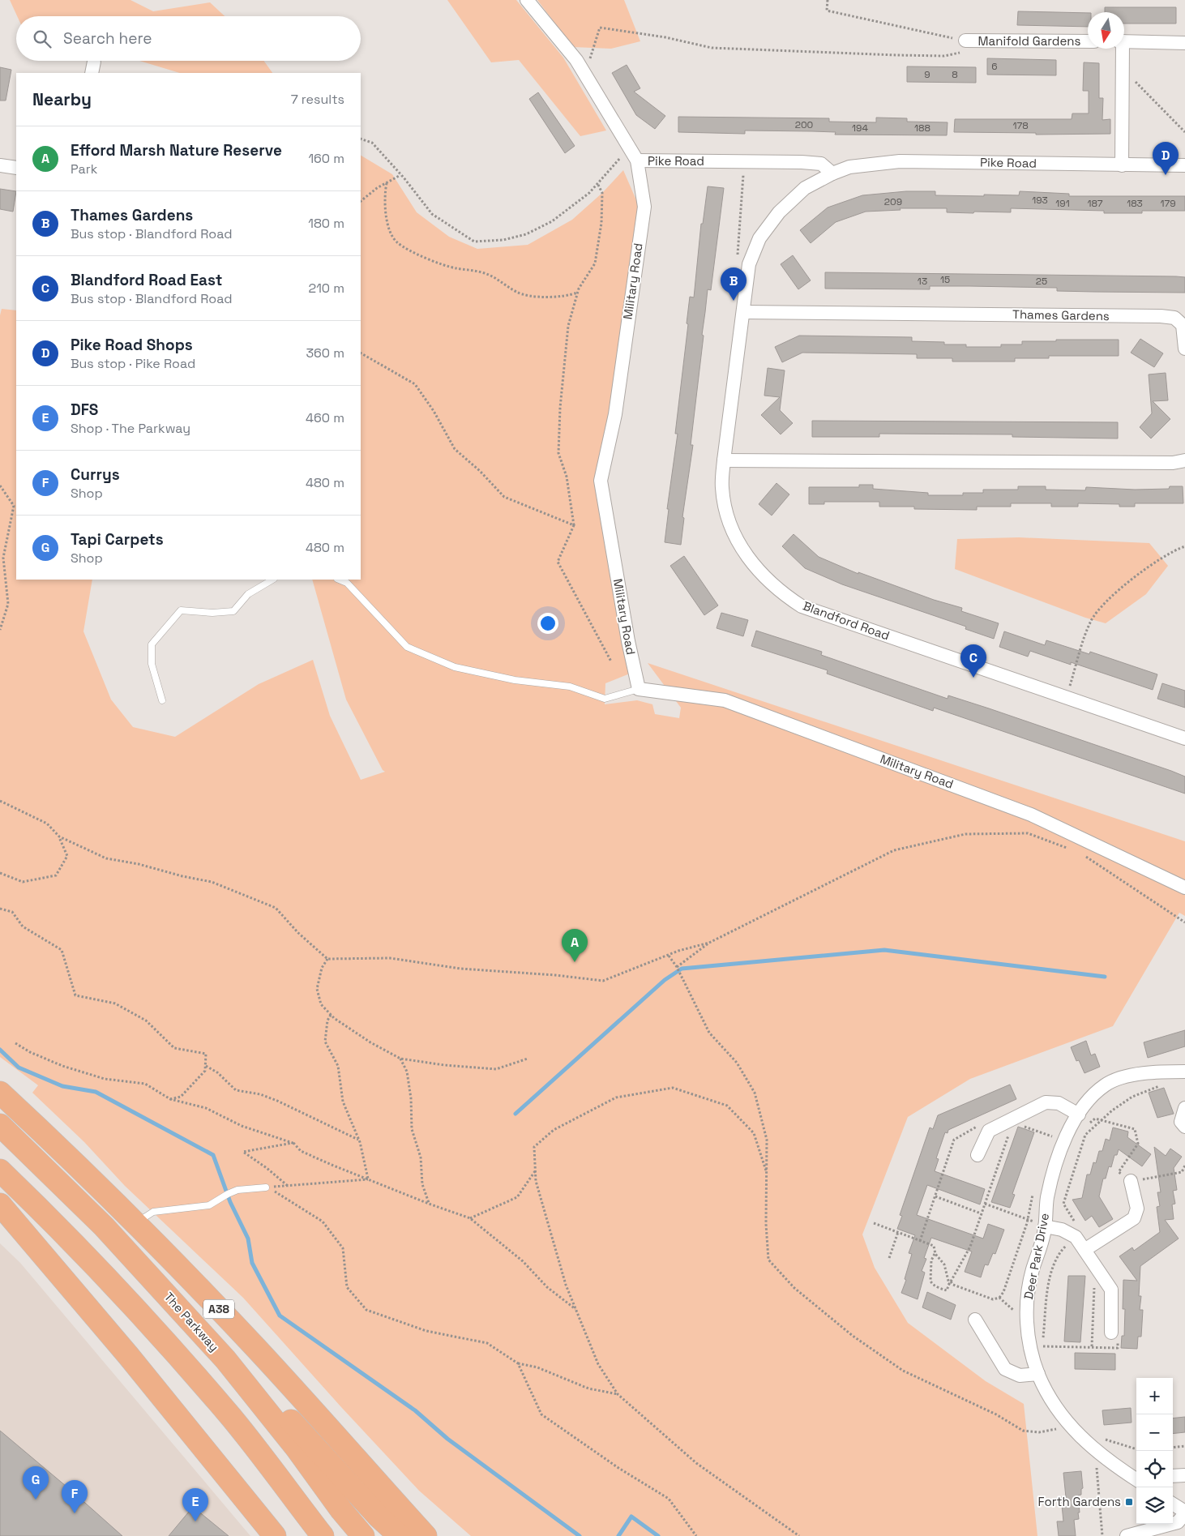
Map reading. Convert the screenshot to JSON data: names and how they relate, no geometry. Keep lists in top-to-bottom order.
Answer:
{
  "streets": {
    "highway": ["A38", "The Parkway"],
    "street": [
      "Manifold Gardens",
      "Pike Road",
      "Military Road",
      "Thames Gardens",
      "Blandford Road",
      "Deer Park Drive"
    ]
  },
  "crossings": [
    ["Pike Road", "Military Road"],
    ["Pike Road", "Blandford Road"],
    ["Thames Gardens", "Blandford Road"],
    ["A38", "The Parkway"]
  ],
  "places": {
    "transit": ["Forth Gardens"]
  },
  "house_numbers": [
    "6",
    "9",
    "8",
    "200",
    "178",
    "194",
    "188",
    "193",
    "209",
    "191",
    "187",
    "183",
    "179",
    "15",
    "13",
    "25"
  ],
  "north": "bottom",
  "page": {
    "search": "Search here",
    "heading": ["Nearby", "7 results"],
    "list": [
      {
        "mark": "A",
        "name": "Efford Marsh Nature Reserve",
        "note": "Park",
        "value": "160 m"
      },
      {
        "mark": "B",
        "name": "Thames Gardens",
        "note": "Bus stop · Blandford Road",
        "value": "180 m"
      },
      {
        "mark": "C",
        "name": "Blandford Road East",
        "note": "Bus stop · Blandford Road",
        "value": "210 m"
      },
      {
        "mark": "D",
        "name": "Pike Road Shops",
        "note": "Bus stop · Pike Road",
        "value": "360 m"
      },
      {
        "mark": "E",
        "name": "DFS",
        "note": "Shop · The Parkway",
        "value": "460 m"
      },
      {
        "mark": "F",
        "name": "Currys",
        "note": "Shop",
        "value": "480 m"
      },
      {
        "mark": "G",
        "name": "Tapi Carpets",
        "note": "Shop",
        "value": "480 m"
      }
    ],
    "pins": [
      "D",
      "B",
      "C",
      "A",
      "G",
      "F",
      "E"
    ],
    "map_buttons": ["+", "−"]
  }
}
